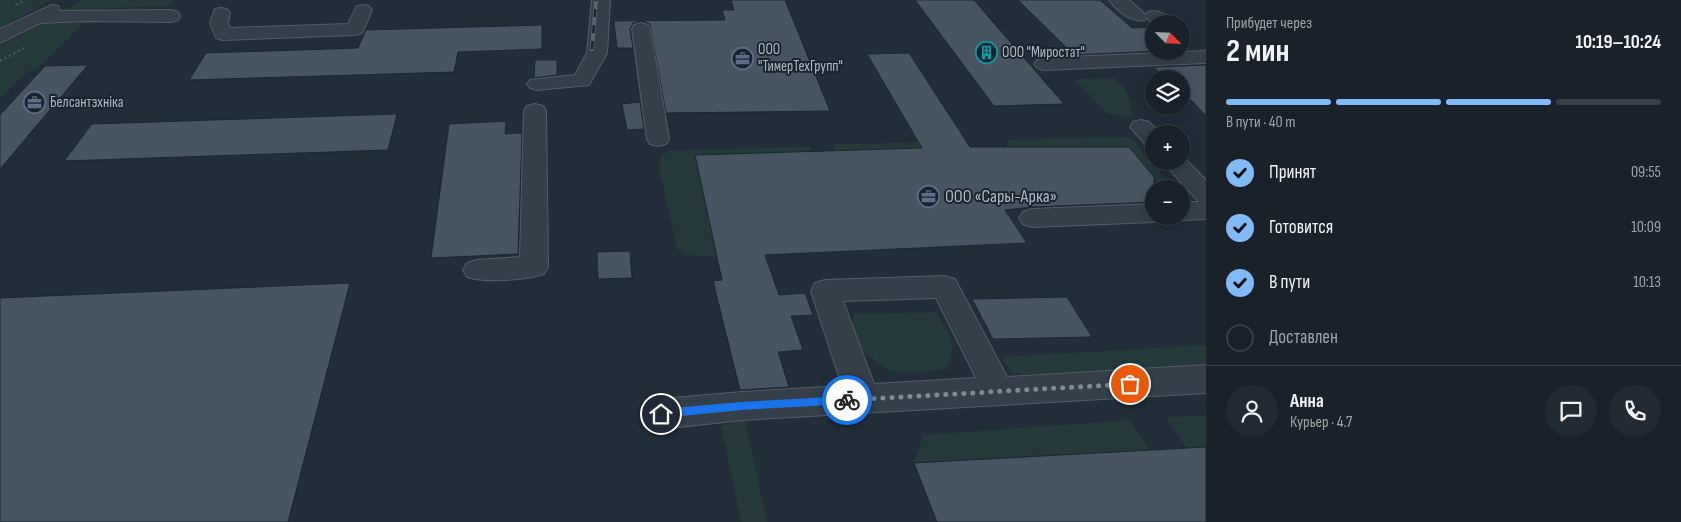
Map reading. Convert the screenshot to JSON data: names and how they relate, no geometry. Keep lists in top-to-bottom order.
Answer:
{
  "places": {
    "building": ["ООО \"Миростат\""],
    "office": ["ООО \"ТимерТехГрупп\"", "Белсантэхніка", "ООО «Сары-Арка»"]
  },
  "north": "bottom right",
  "page": {
    "heading": ["2 мин", "Прибудет через", "10:19–10:24"],
    "panel": ["Анна", "Курьер · 4.7"],
    "map_buttons": ["+", "−"],
    "bar": "В пути · 40 m",
    "list": [
      ["Принят", "09:55"],
      ["Готовится", "10:09"],
      ["В пути", "10:13"],
      "Доставлен"
    ]
  }
}
